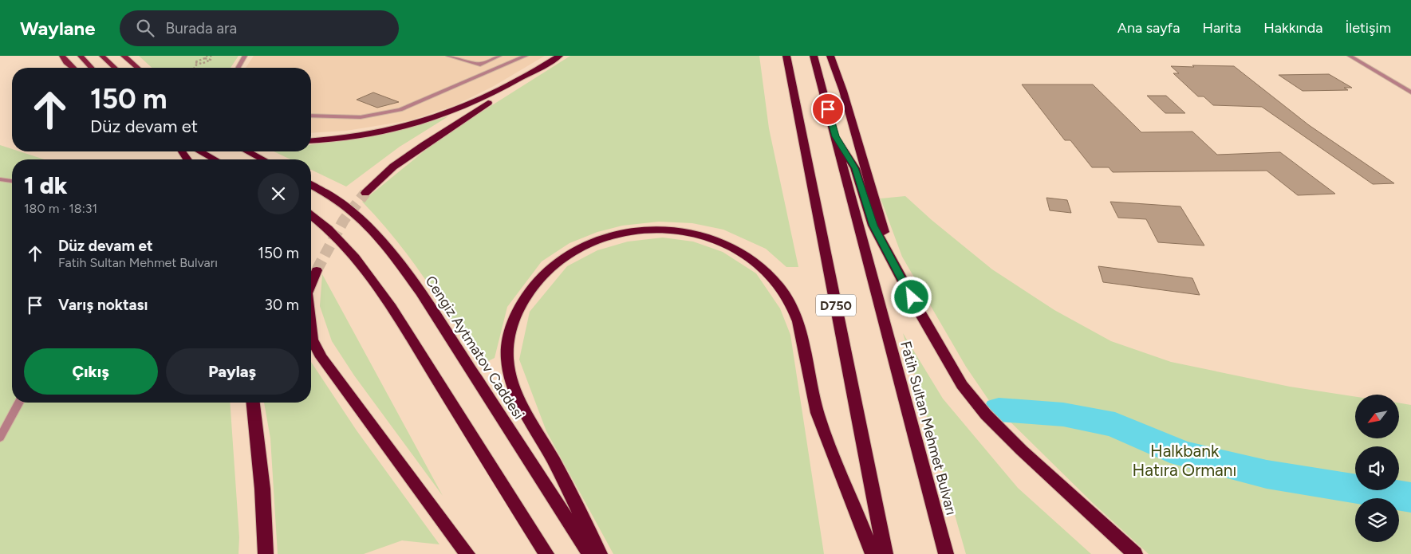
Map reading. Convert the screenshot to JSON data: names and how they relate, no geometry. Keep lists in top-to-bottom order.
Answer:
{
  "streets": {
    "highway": ["D750", "Cengiz Aytmatov Caddesi", "Fatih Sultan Mehmet Bulvarı"]
  },
  "parks": ["Halkbank Hatıra Ormanı"],
  "north": "bottom left",
  "page": {
    "header": "Waylane",
    "search": "Burada ara",
    "nav": [
      "Ana sayfa",
      "Harita",
      "Hakkında",
      "İletişim"
    ],
    "turn": ["150 m", "Düz devam et"],
    "heading": ["1 dk", "180 m · 18:31"],
    "list": [
      {
        "name": "Düz devam et",
        "note": "Fatih Sultan Mehmet Bulvarı",
        "value": "150 m"
      },
      {
        "name": "Varış noktası",
        "value": "30 m"
      }
    ],
    "buttons": ["Çıkış", "Paylaş"]
  }
}
